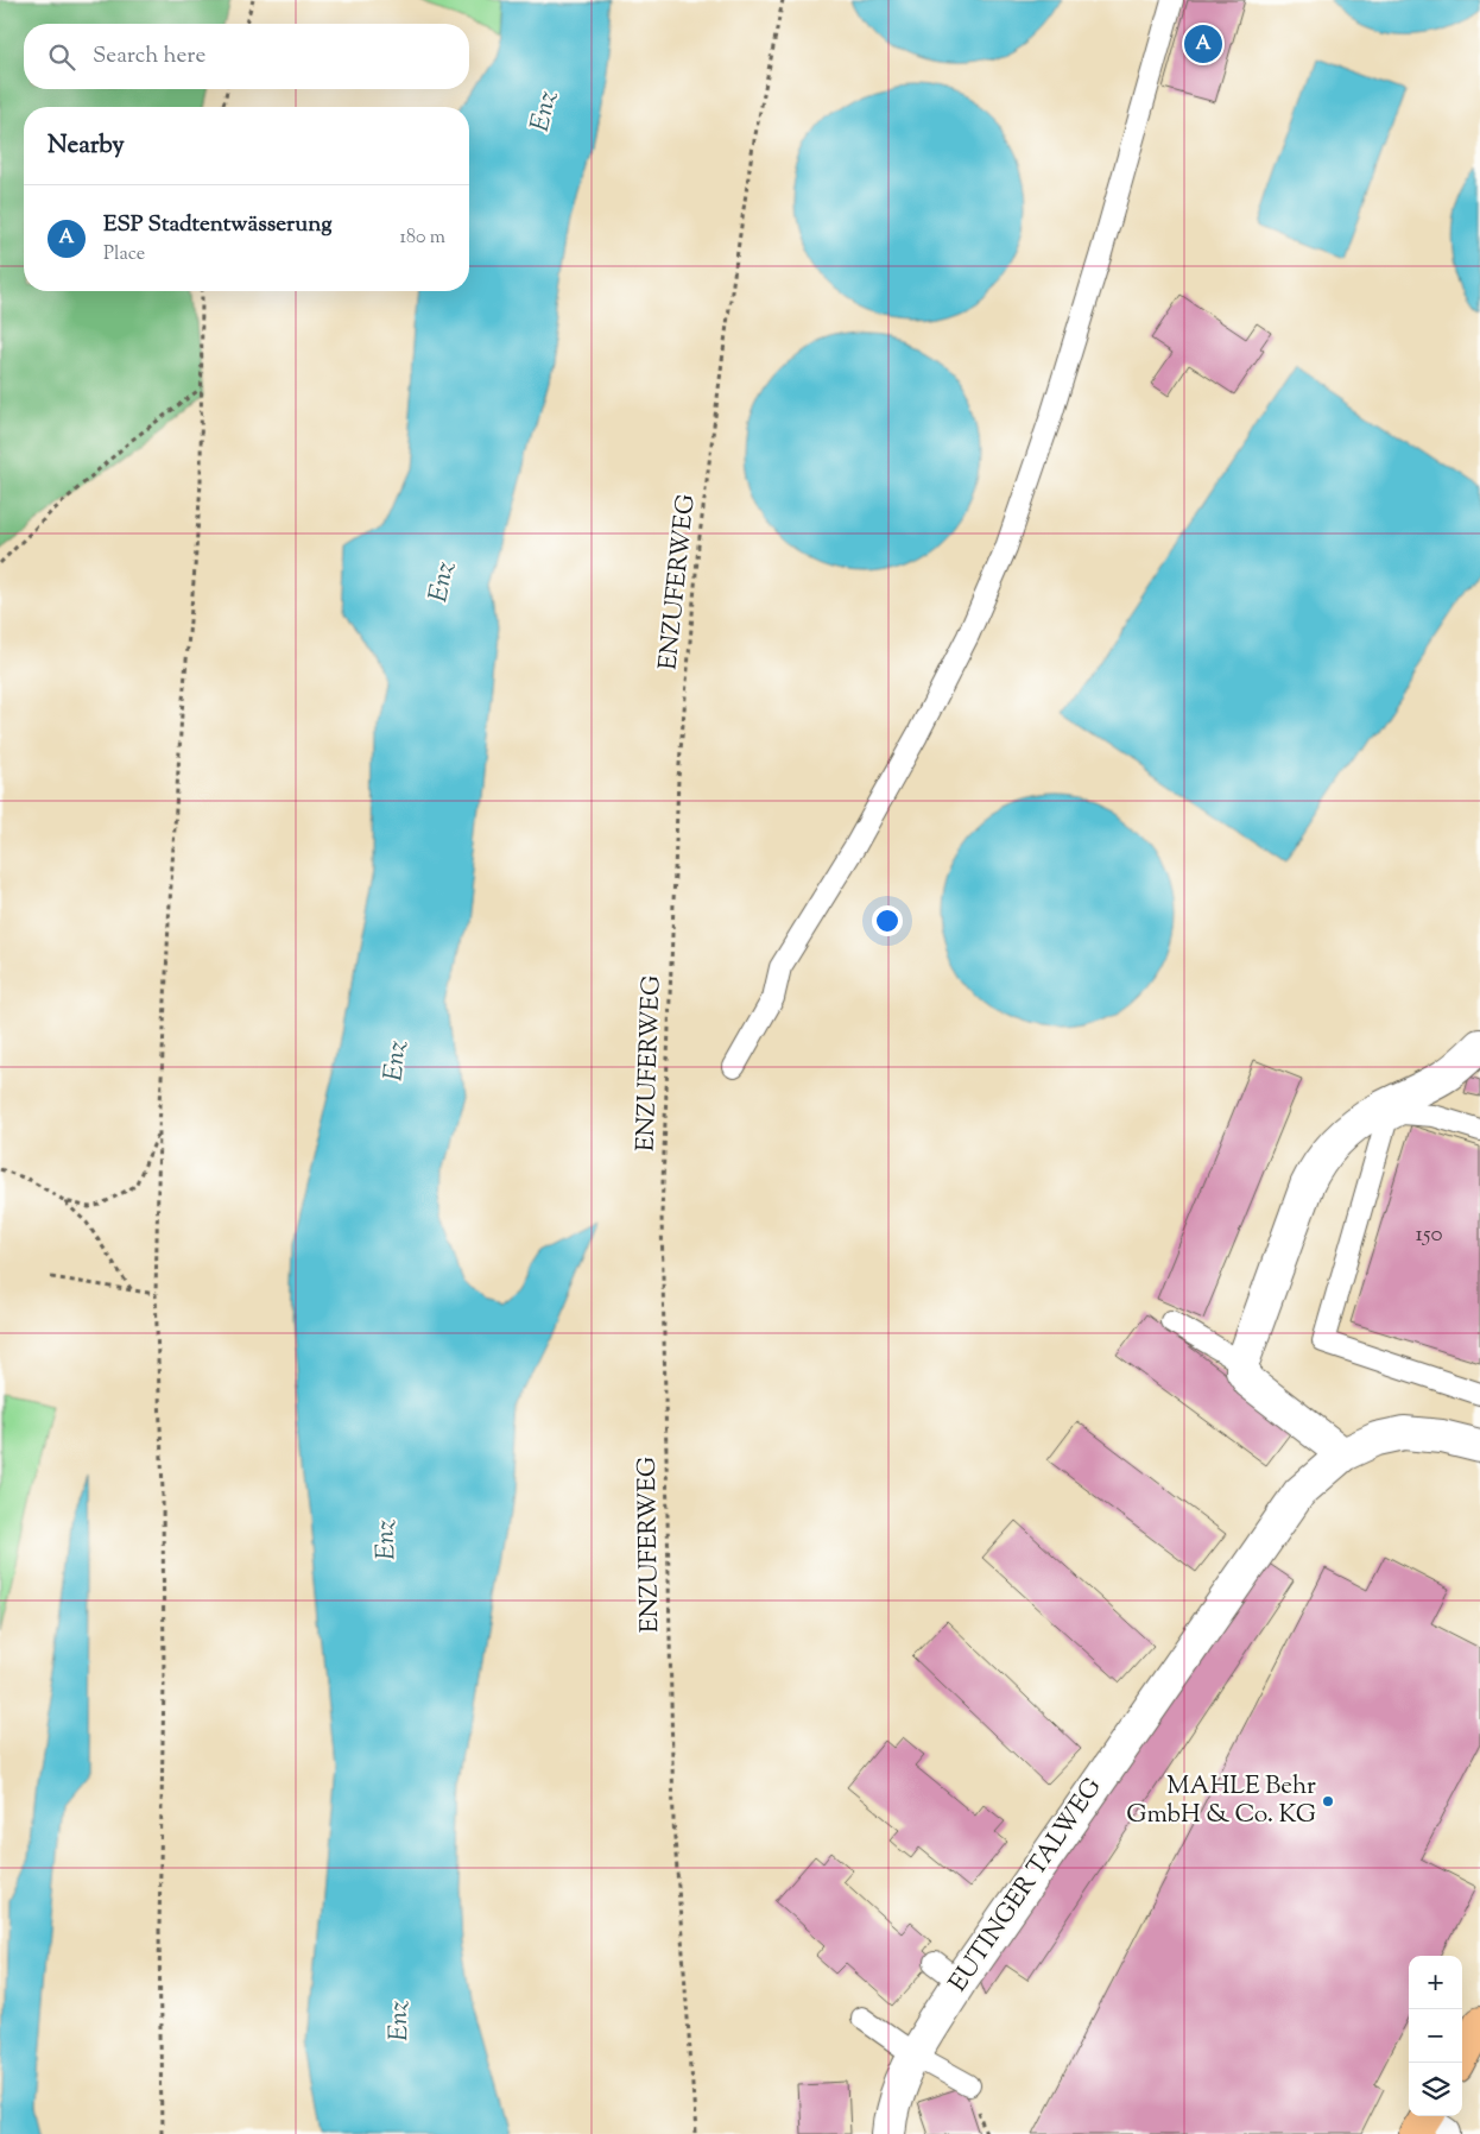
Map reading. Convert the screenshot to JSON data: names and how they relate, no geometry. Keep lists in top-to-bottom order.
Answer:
{
  "streets": {
    "street": ["EUTINGER TALWEG"],
    "path": ["ENZUFERWEG"]
  },
  "water": ["Enz"],
  "places": ["MAHLE Behr GmbH & Co. KG"],
  "house_numbers": ["150"],
  "page": {
    "pins": "A",
    "search": "Search here",
    "heading": "Nearby",
    "list": [
      {
        "mark": "A",
        "name": "ESP Stadtentwässerung",
        "note": "Place",
        "value": "180 m"
      }
    ],
    "map_buttons": ["+", "−"]
  }
}
